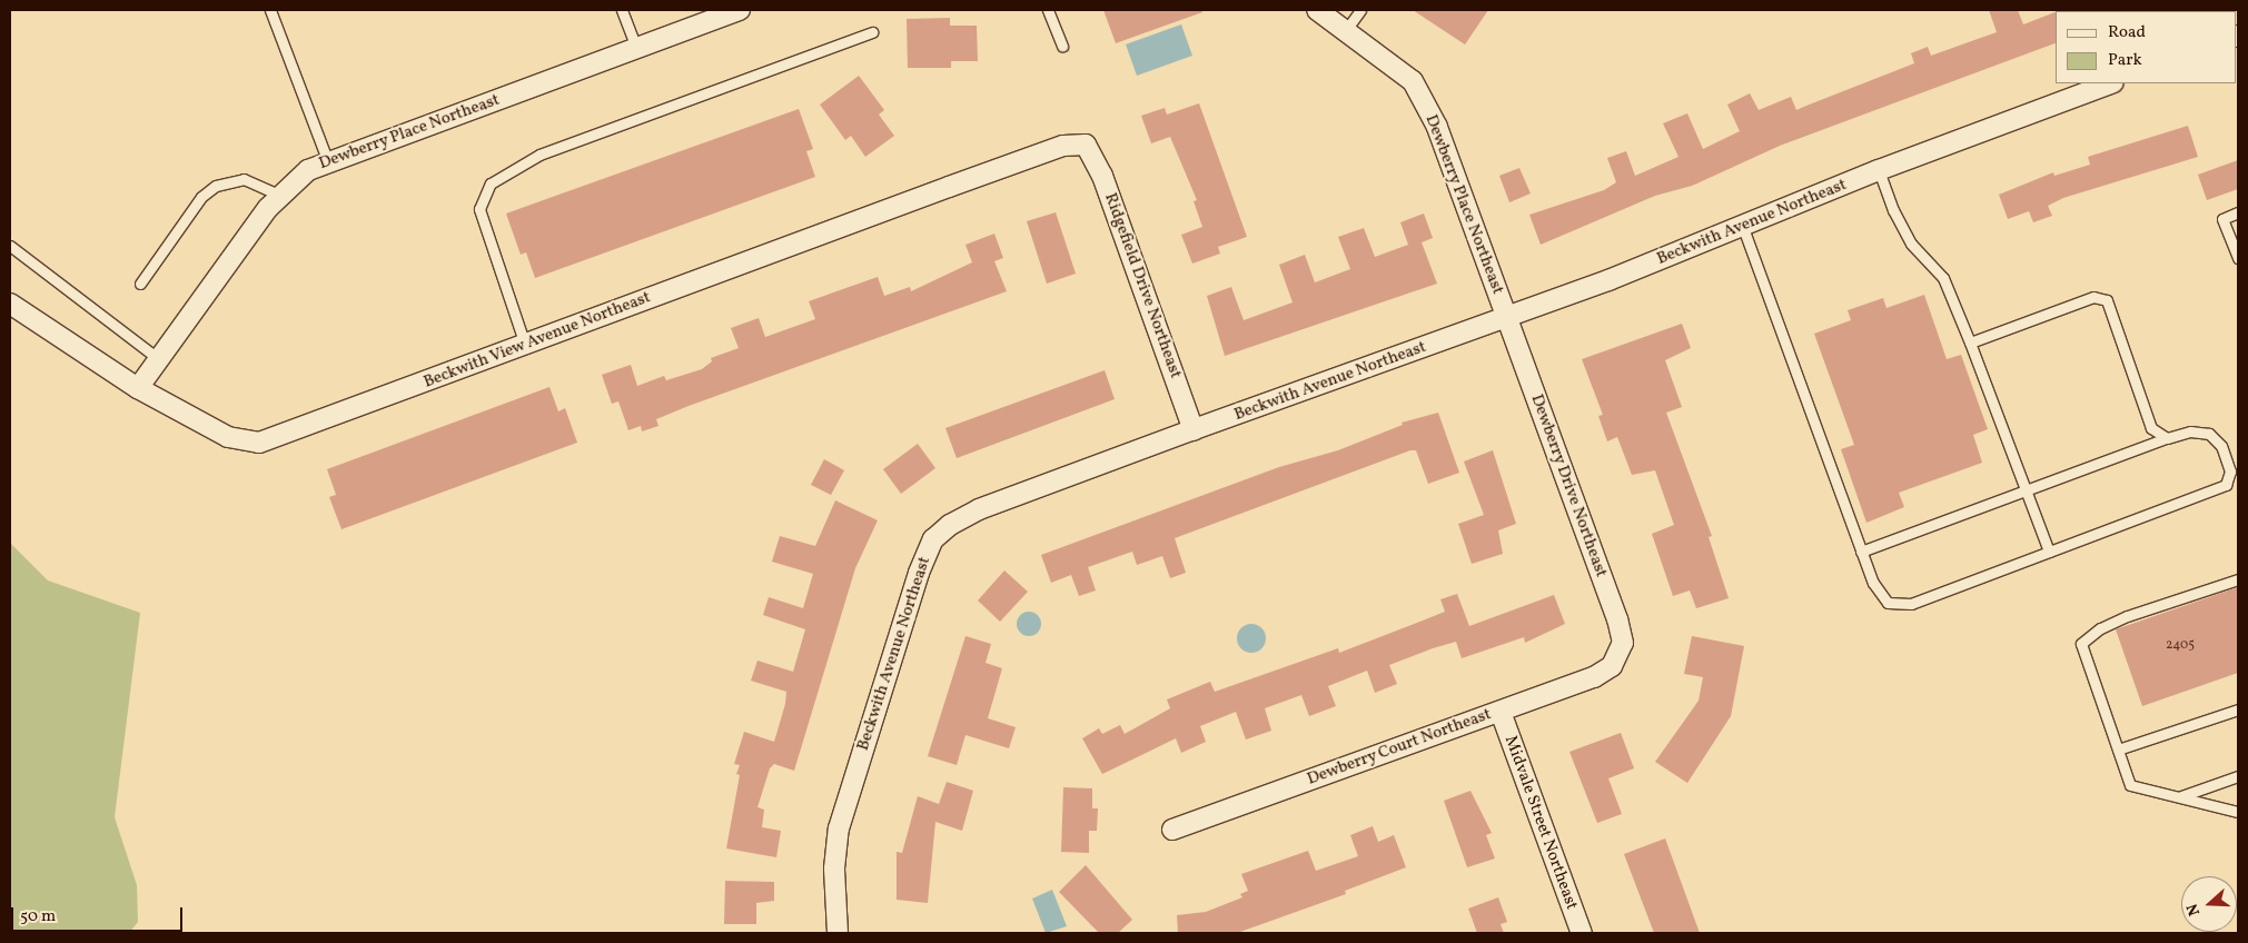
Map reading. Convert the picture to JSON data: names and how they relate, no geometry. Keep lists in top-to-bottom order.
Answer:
{
  "streets": {
    "street": [
      "Dewberry Place Northeast",
      "Beckwith Avenue Northeast",
      "Ridgefield Drive Northeast",
      "Beckwith View Avenue Northeast",
      "Dewberry Drive Northeast",
      "Dewberry Court Northeast",
      "Midvale Street Northeast"
    ]
  },
  "crossings": [
    ["Dewberry Place Northeast", "Beckwith Avenue Northeast"],
    ["Dewberry Place Northeast", "Beckwith View Avenue Northeast"],
    ["Dewberry Place Northeast", "Dewberry Drive Northeast"],
    ["Beckwith Avenue Northeast", "Ridgefield Drive Northeast"],
    ["Beckwith Avenue Northeast", "Dewberry Drive Northeast"],
    ["Ridgefield Drive Northeast", "Beckwith View Avenue Northeast"],
    ["Dewberry Drive Northeast", "Dewberry Court Northeast"],
    ["Dewberry Court Northeast", "Midvale Street Northeast"]
  ],
  "house_numbers": ["2405"],
  "legend": ["Road", "Park"],
  "scale_bar": "50 m",
  "north": "left"
}
